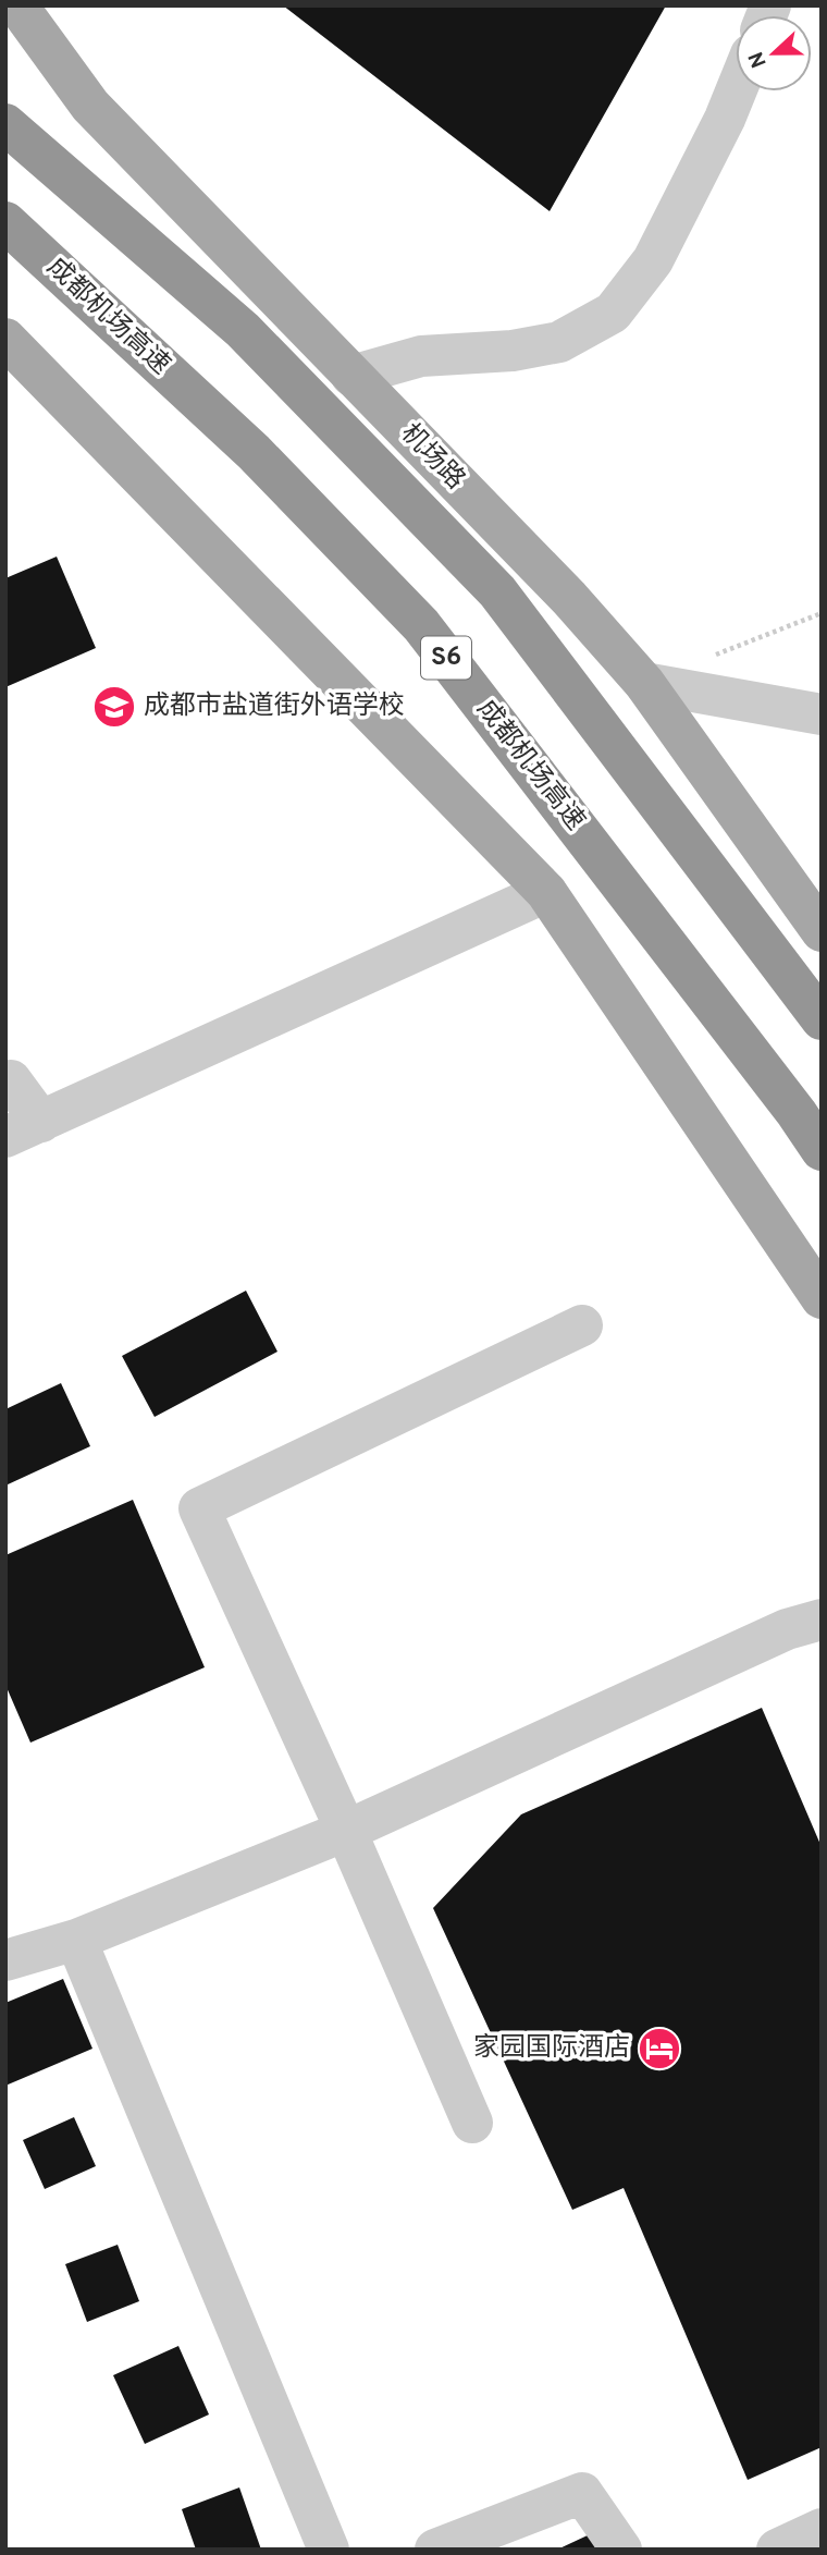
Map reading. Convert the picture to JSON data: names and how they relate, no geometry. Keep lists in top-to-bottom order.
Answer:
{
  "streets": {
    "highway": ["成都机场高速", "S6"],
    "main road": ["机场路"]
  },
  "places": {
    "school or university": ["成都市盐道街外语学校"],
    "hotel": ["家园国际酒店"]
  },
  "north": "left"
}
